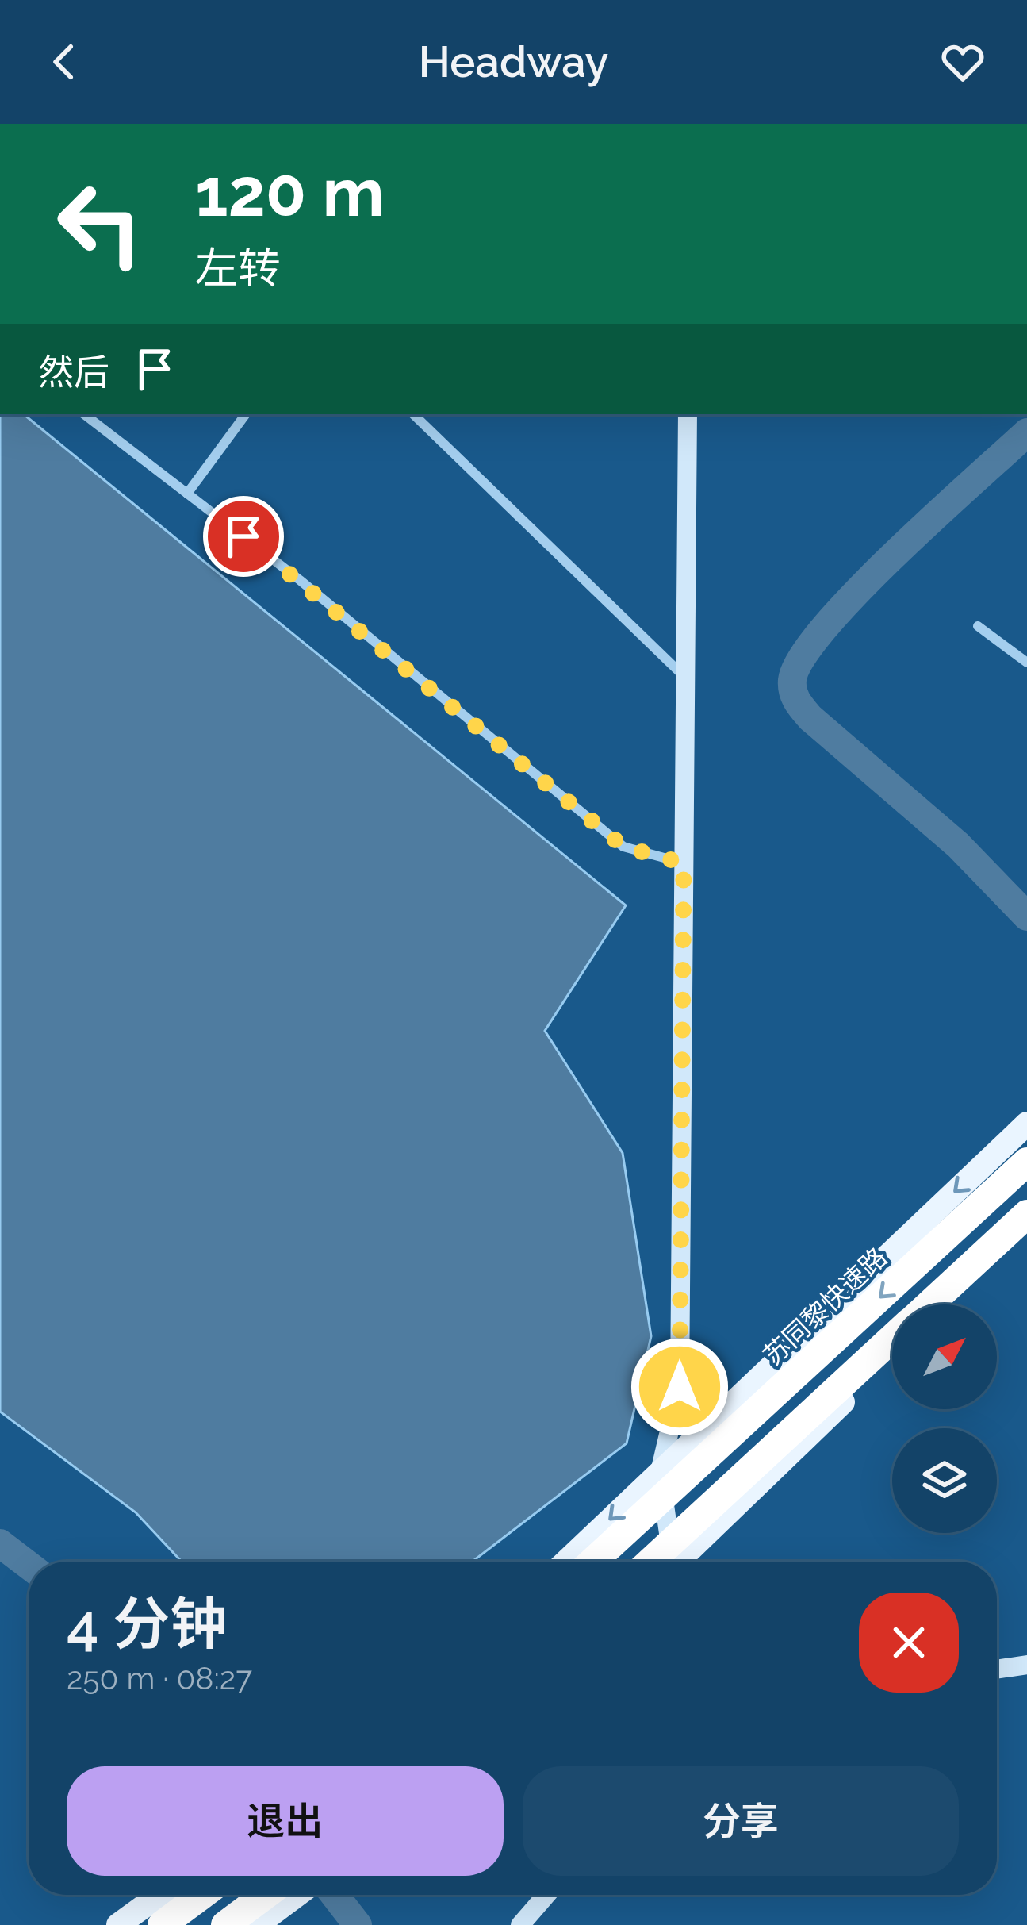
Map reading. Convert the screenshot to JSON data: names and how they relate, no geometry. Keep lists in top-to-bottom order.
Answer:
{
  "streets": {
    "highway": ["苏同黎快速路"]
  },
  "north": "top right",
  "page": {
    "header": "Headway",
    "turn": ["120 m", "左转"],
    "then": "然后",
    "heading": ["4 分钟", "250 m · 08:27"],
    "buttons": ["退出", "分享"]
  }
}
